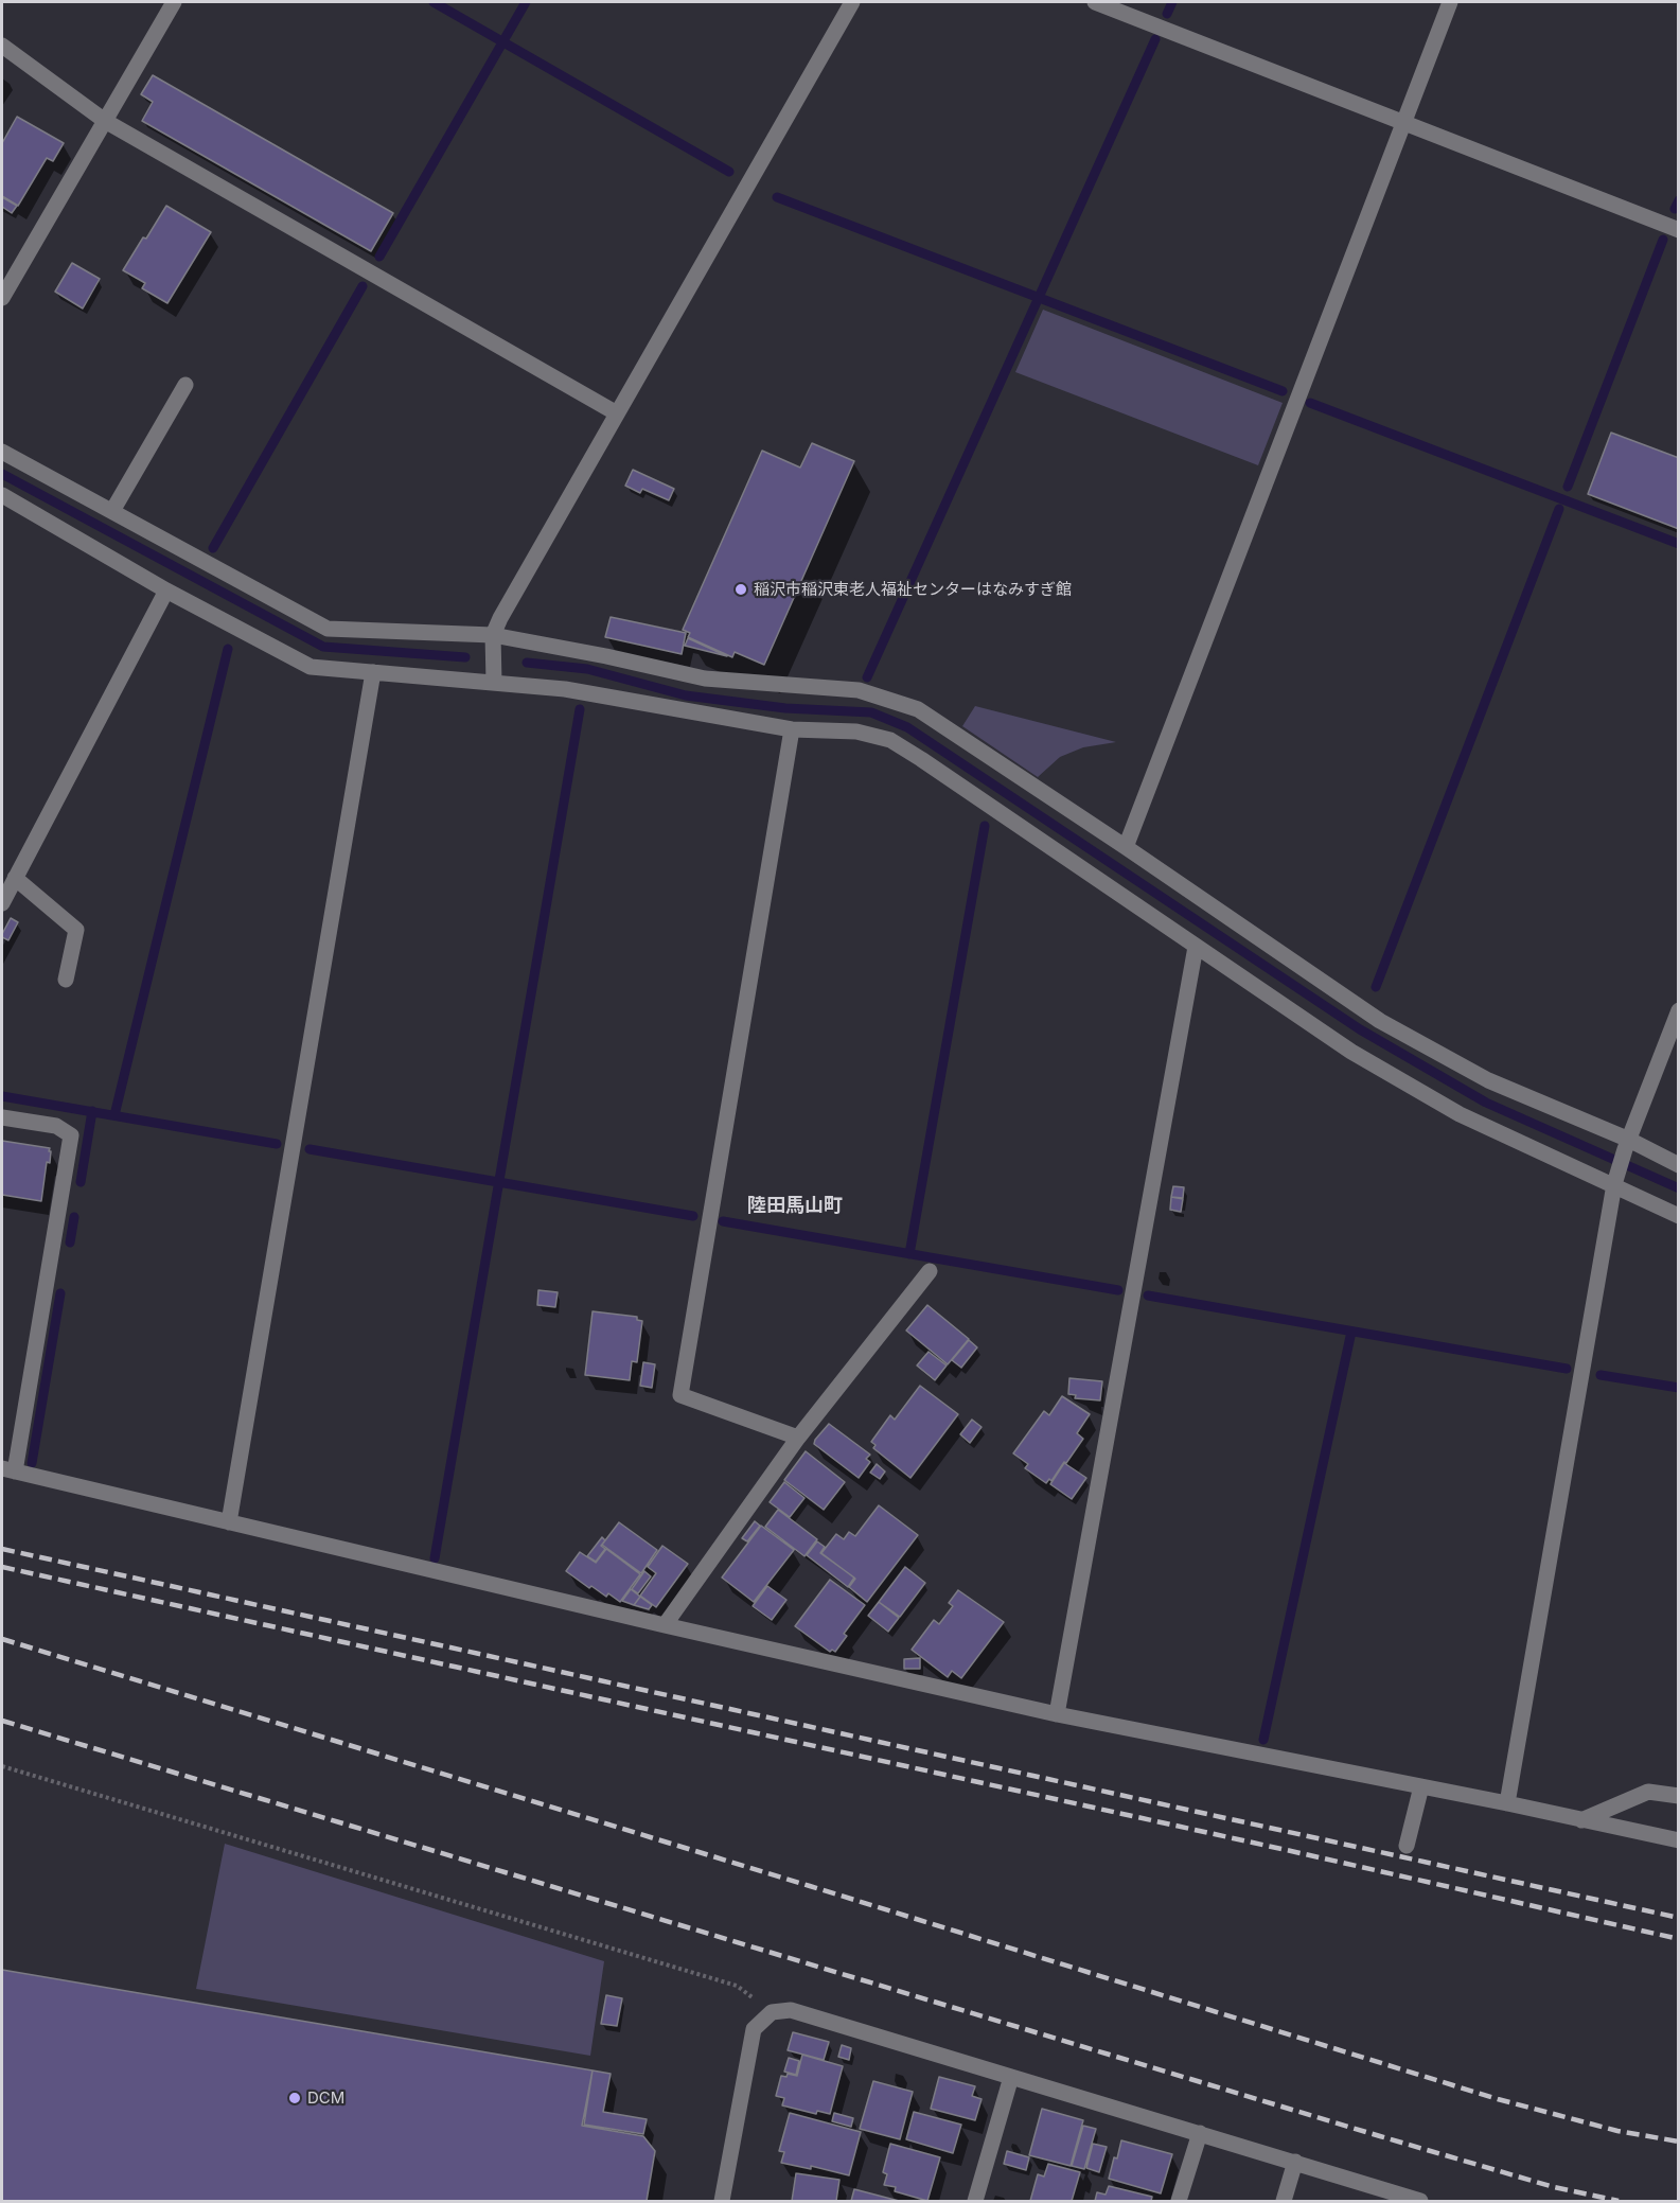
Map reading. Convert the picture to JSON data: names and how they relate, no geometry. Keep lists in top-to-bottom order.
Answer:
{
  "districts": ["陸田馬山町"],
  "places": ["稲沢市稲沢東老人福祉センターはなみすぎ館", "DCM"]
}
